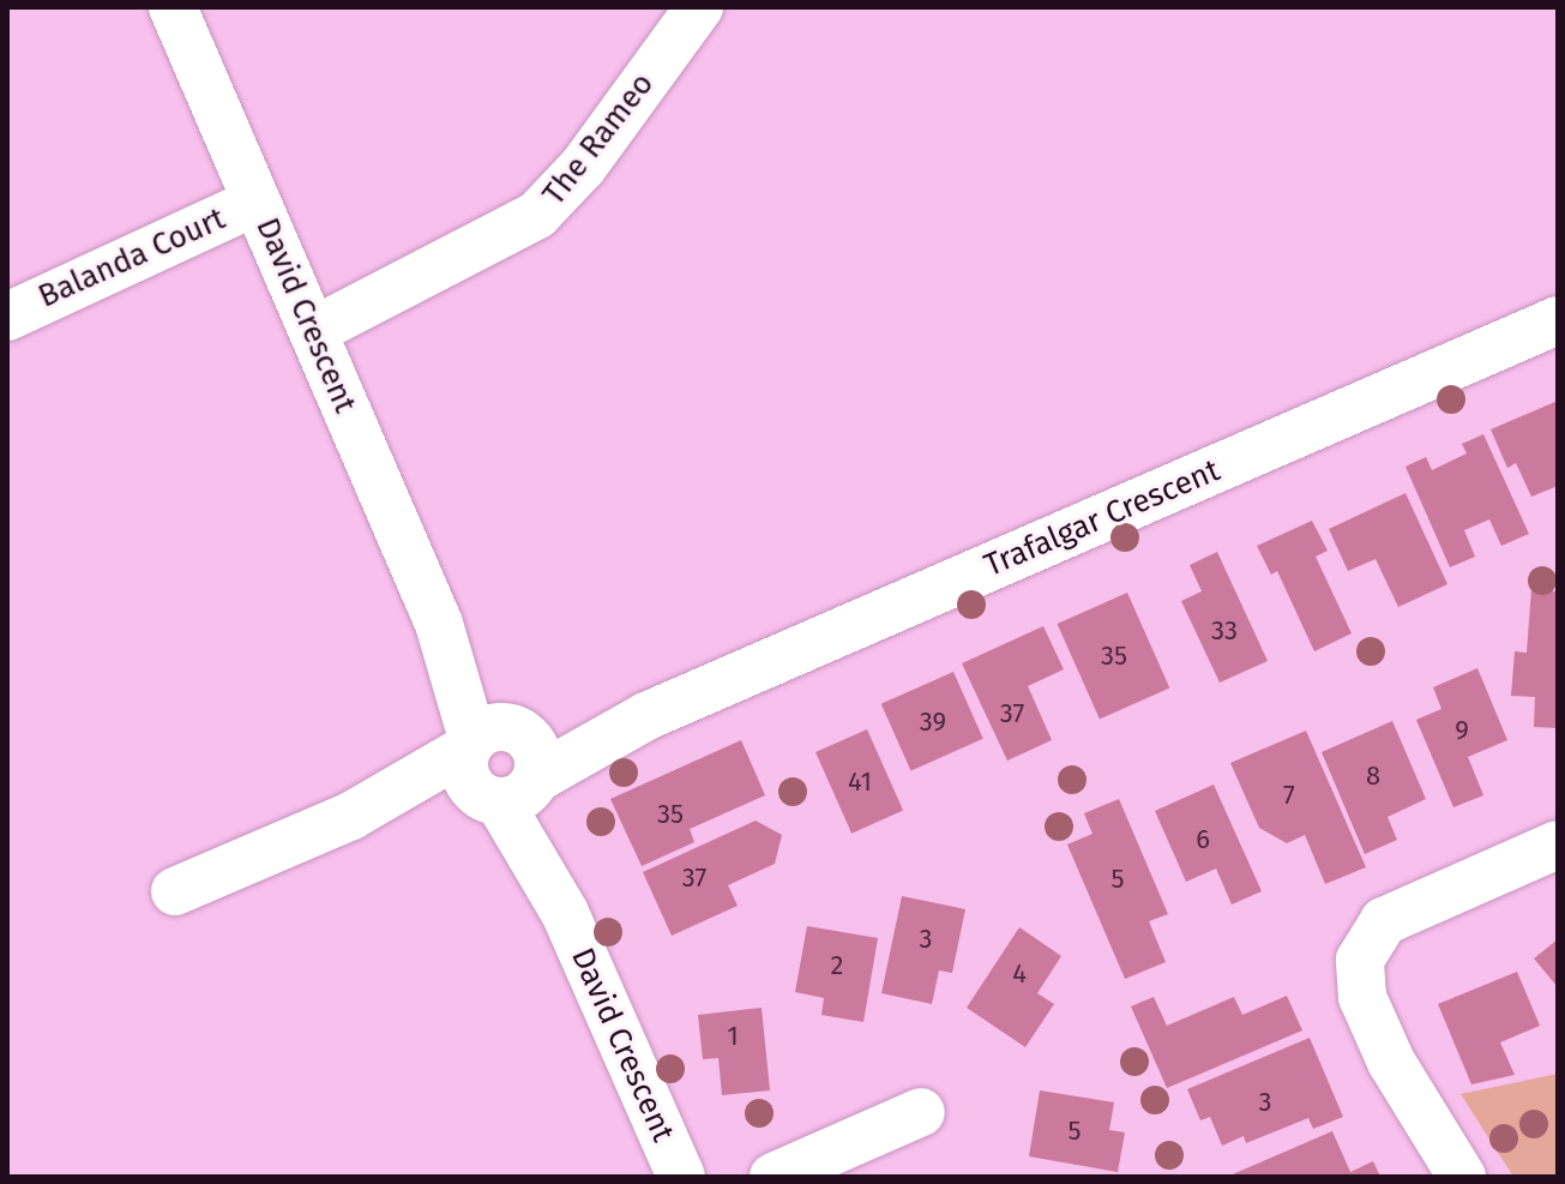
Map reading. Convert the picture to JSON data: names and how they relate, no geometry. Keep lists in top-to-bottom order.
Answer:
{
  "streets": {
    "street": [
      "The Rameo",
      "Balanda Court",
      "David Crescent",
      "Trafalgar Crescent"
    ]
  },
  "crossings": [
    ["The Rameo", "David Crescent"],
    ["Balanda Court", "David Crescent"],
    ["David Crescent", "Trafalgar Crescent"]
  ],
  "house_numbers": [
    "33",
    "35",
    "37",
    "39",
    "9",
    "8",
    "41",
    "7",
    "35",
    "6",
    "37",
    "5",
    "3",
    "2",
    "4",
    "1",
    "3",
    "5"
  ]
}
